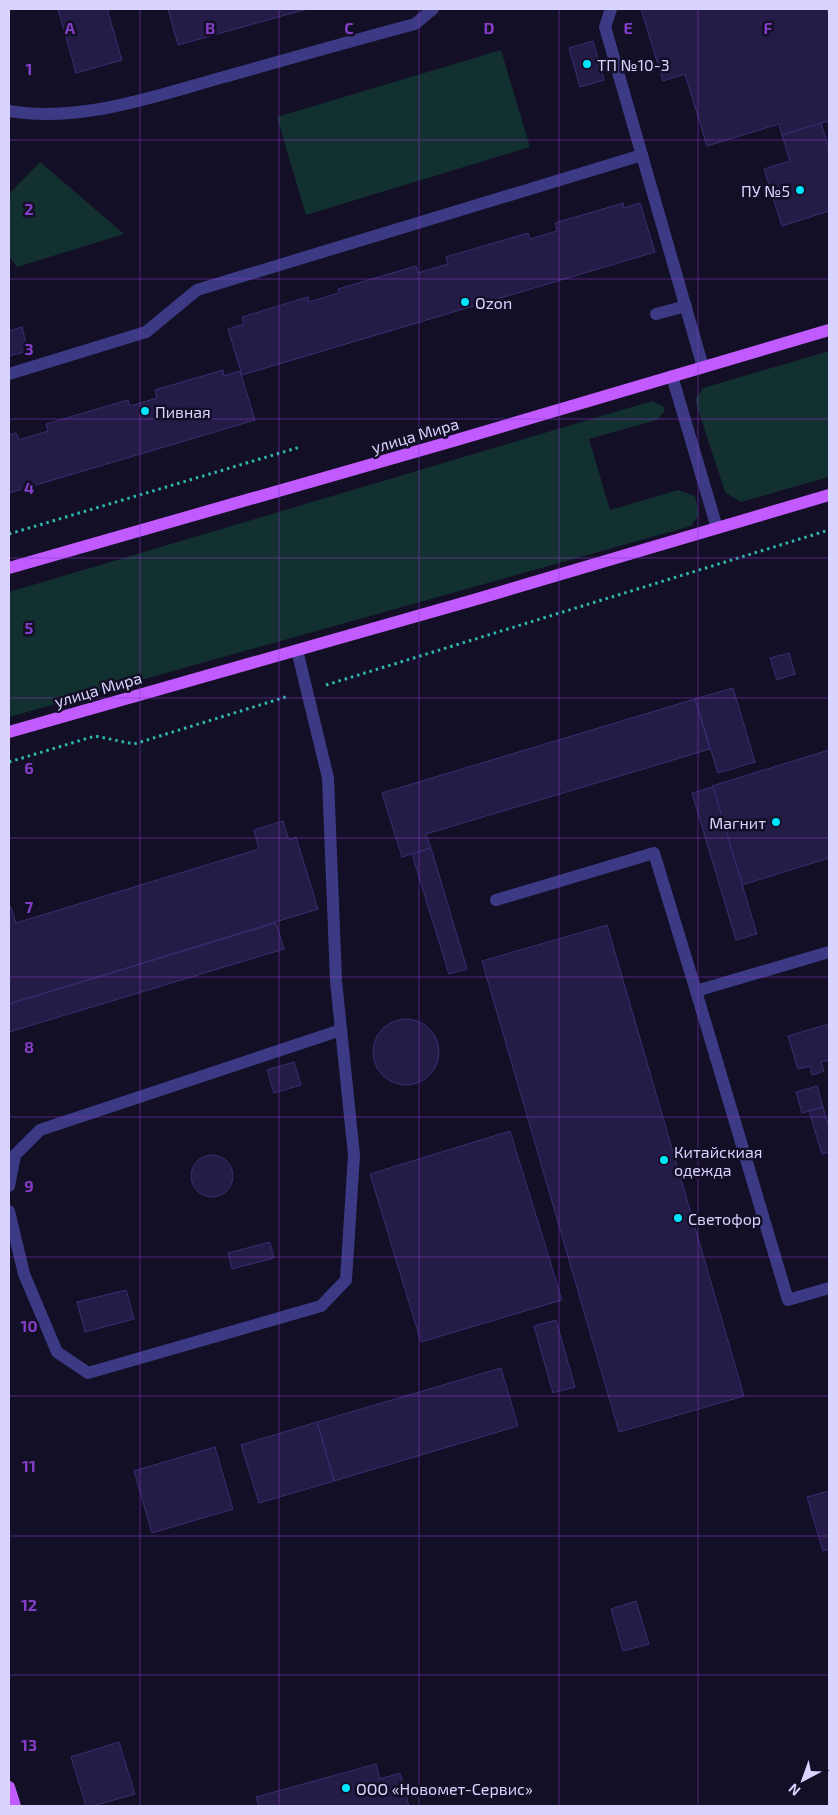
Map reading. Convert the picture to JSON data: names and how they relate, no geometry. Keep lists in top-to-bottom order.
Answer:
{
  "streets": {
    "main road": ["улица Мира"]
  },
  "places": [
    "ТП №10-3",
    "ПУ №5",
    "Ozon",
    "Пивная",
    "Магнит",
    "Китайскиая одежда",
    "Светофор",
    "ООО «Новомет-Сервис»"
  ],
  "north": "bottom left",
  "grid": {
    "columns": [
      "A",
      "B",
      "C",
      "D",
      "E",
      "F"
    ],
    "rows": [
      "1",
      "2",
      "3",
      "4",
      "5",
      "6",
      "7",
      "8",
      "9",
      "10",
      "11",
      "12",
      "13"
    ]
  }
}
